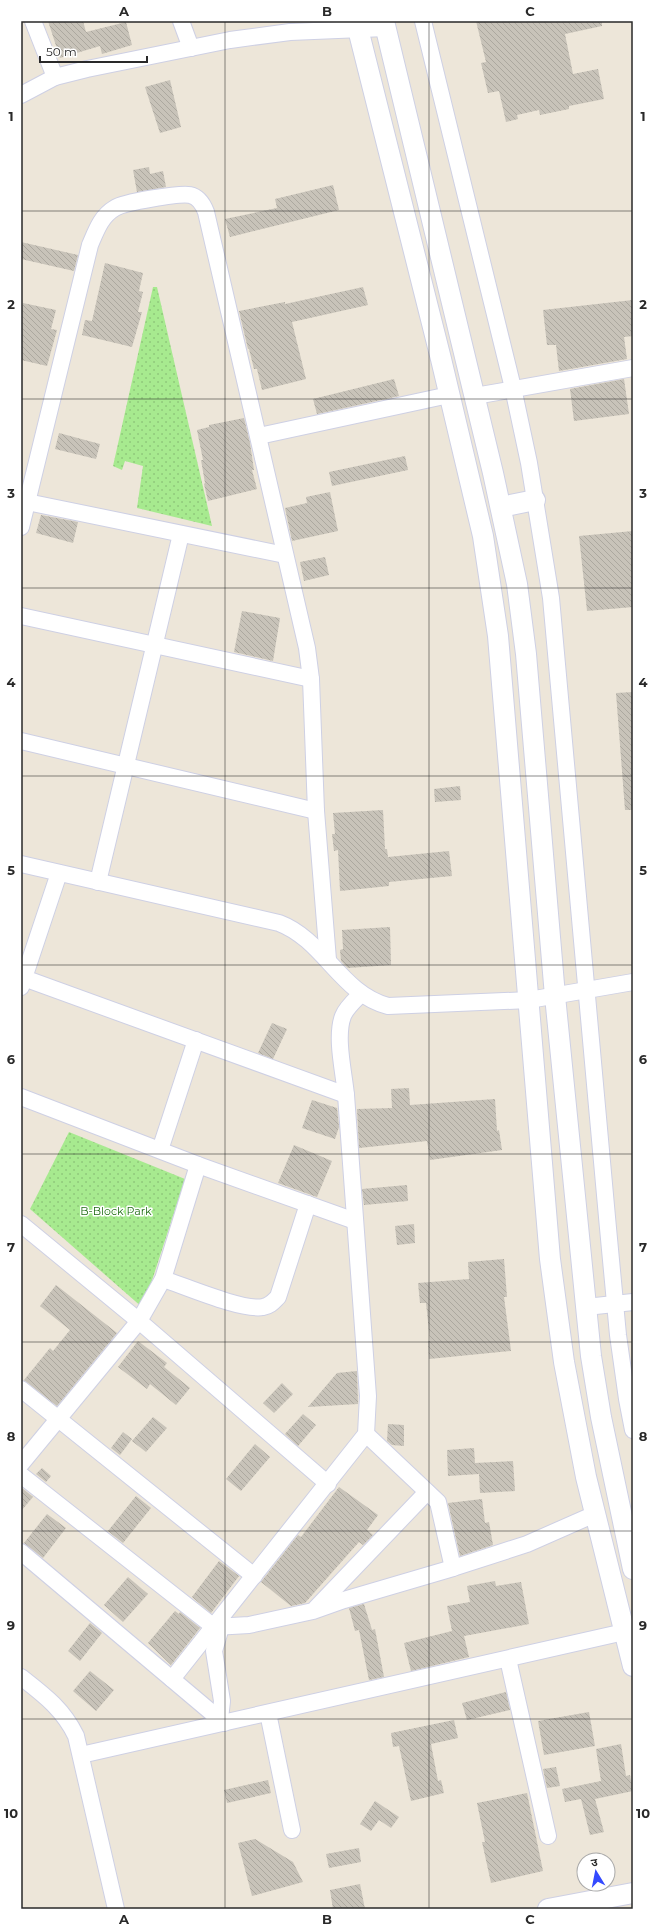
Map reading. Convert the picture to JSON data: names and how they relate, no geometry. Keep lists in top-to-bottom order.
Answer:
{
  "parks": ["B-Block Park"],
  "scale_bar": "50 m",
  "north": "top",
  "grid": {
    "columns": ["A", "B", "C"],
    "rows": [
      "1",
      "2",
      "3",
      "4",
      "5",
      "6",
      "7",
      "8",
      "9",
      "10"
    ]
  }
}
